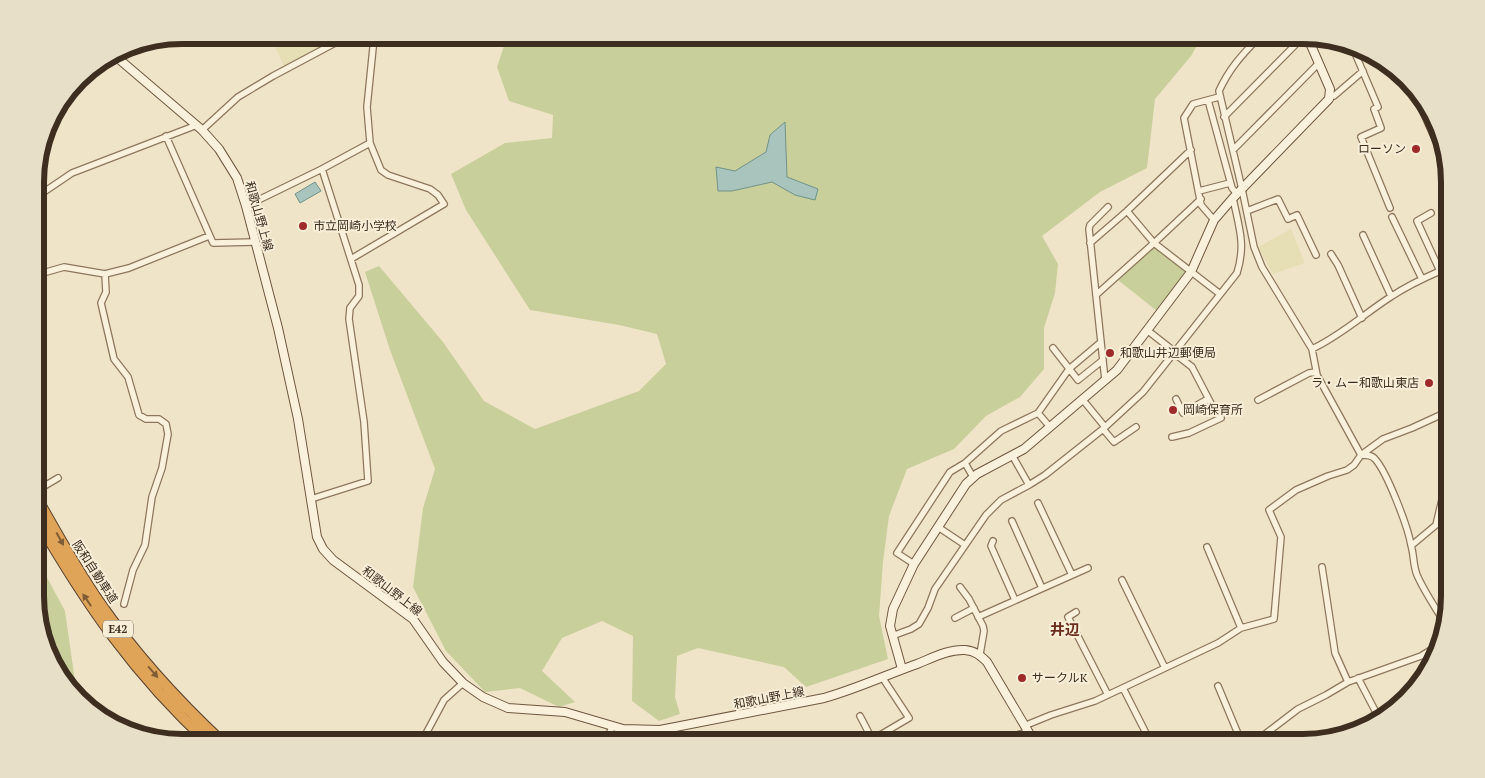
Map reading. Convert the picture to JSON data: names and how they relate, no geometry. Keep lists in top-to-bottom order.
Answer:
{
  "streets": {
    "highway": ["阪和自動車道", "E42"],
    "main road": ["和歌山野上線"]
  },
  "districts": ["井辺"],
  "places": [
    "ローソン",
    "市立岡崎小学校",
    "和歌山井辺郵便局",
    "ラ・ムー和歌山東店",
    "岡崎保育所",
    "サークルK"
  ]
}
